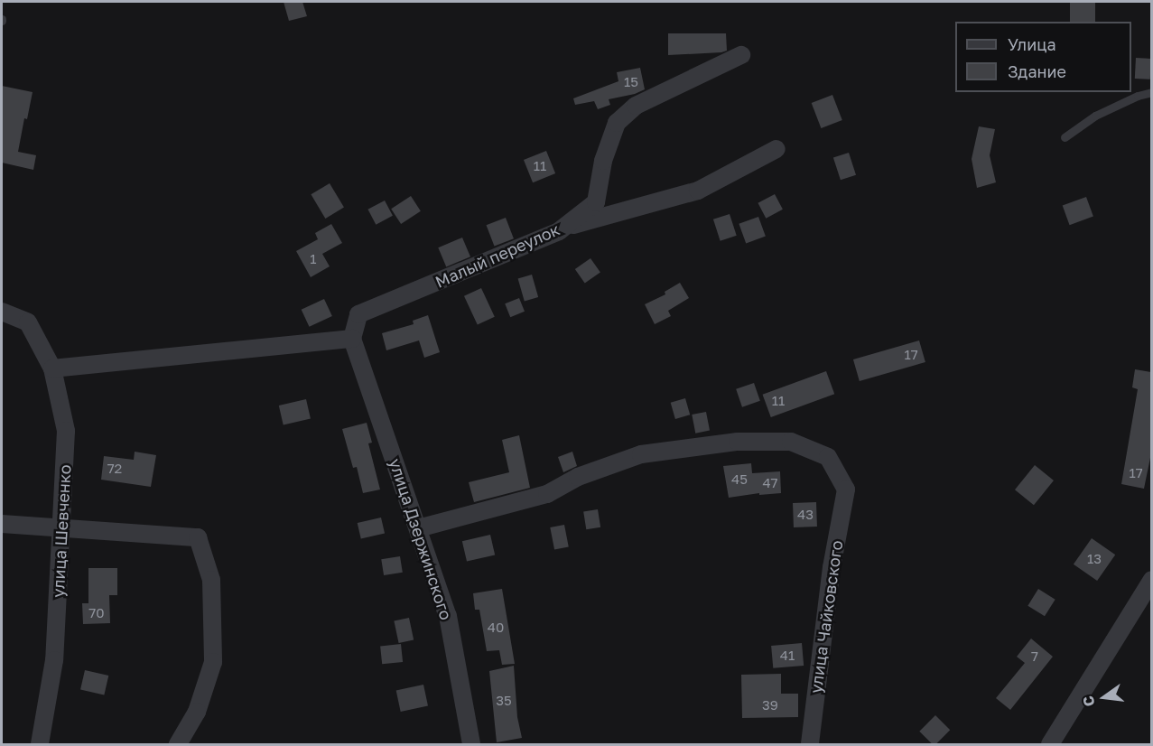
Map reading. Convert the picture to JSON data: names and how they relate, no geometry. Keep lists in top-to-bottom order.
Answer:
{
  "streets": {
    "street": [
      "Малый переулок",
      "улица Шевченко",
      "улица Дзержинского",
      "улица Чайковского"
    ]
  },
  "crossings": [
    ["Малый переулок", "улица Дзержинского"],
    ["улица Дзержинского", "улица Чайковского"]
  ],
  "house_numbers": [
    "15",
    "11",
    "1",
    "17",
    "11",
    "72",
    "17",
    "45",
    "47",
    "43",
    "13",
    "70",
    "40",
    "41",
    "7",
    "35",
    "39"
  ],
  "legend": ["Улица", "Здание"],
  "north": "left"
}
